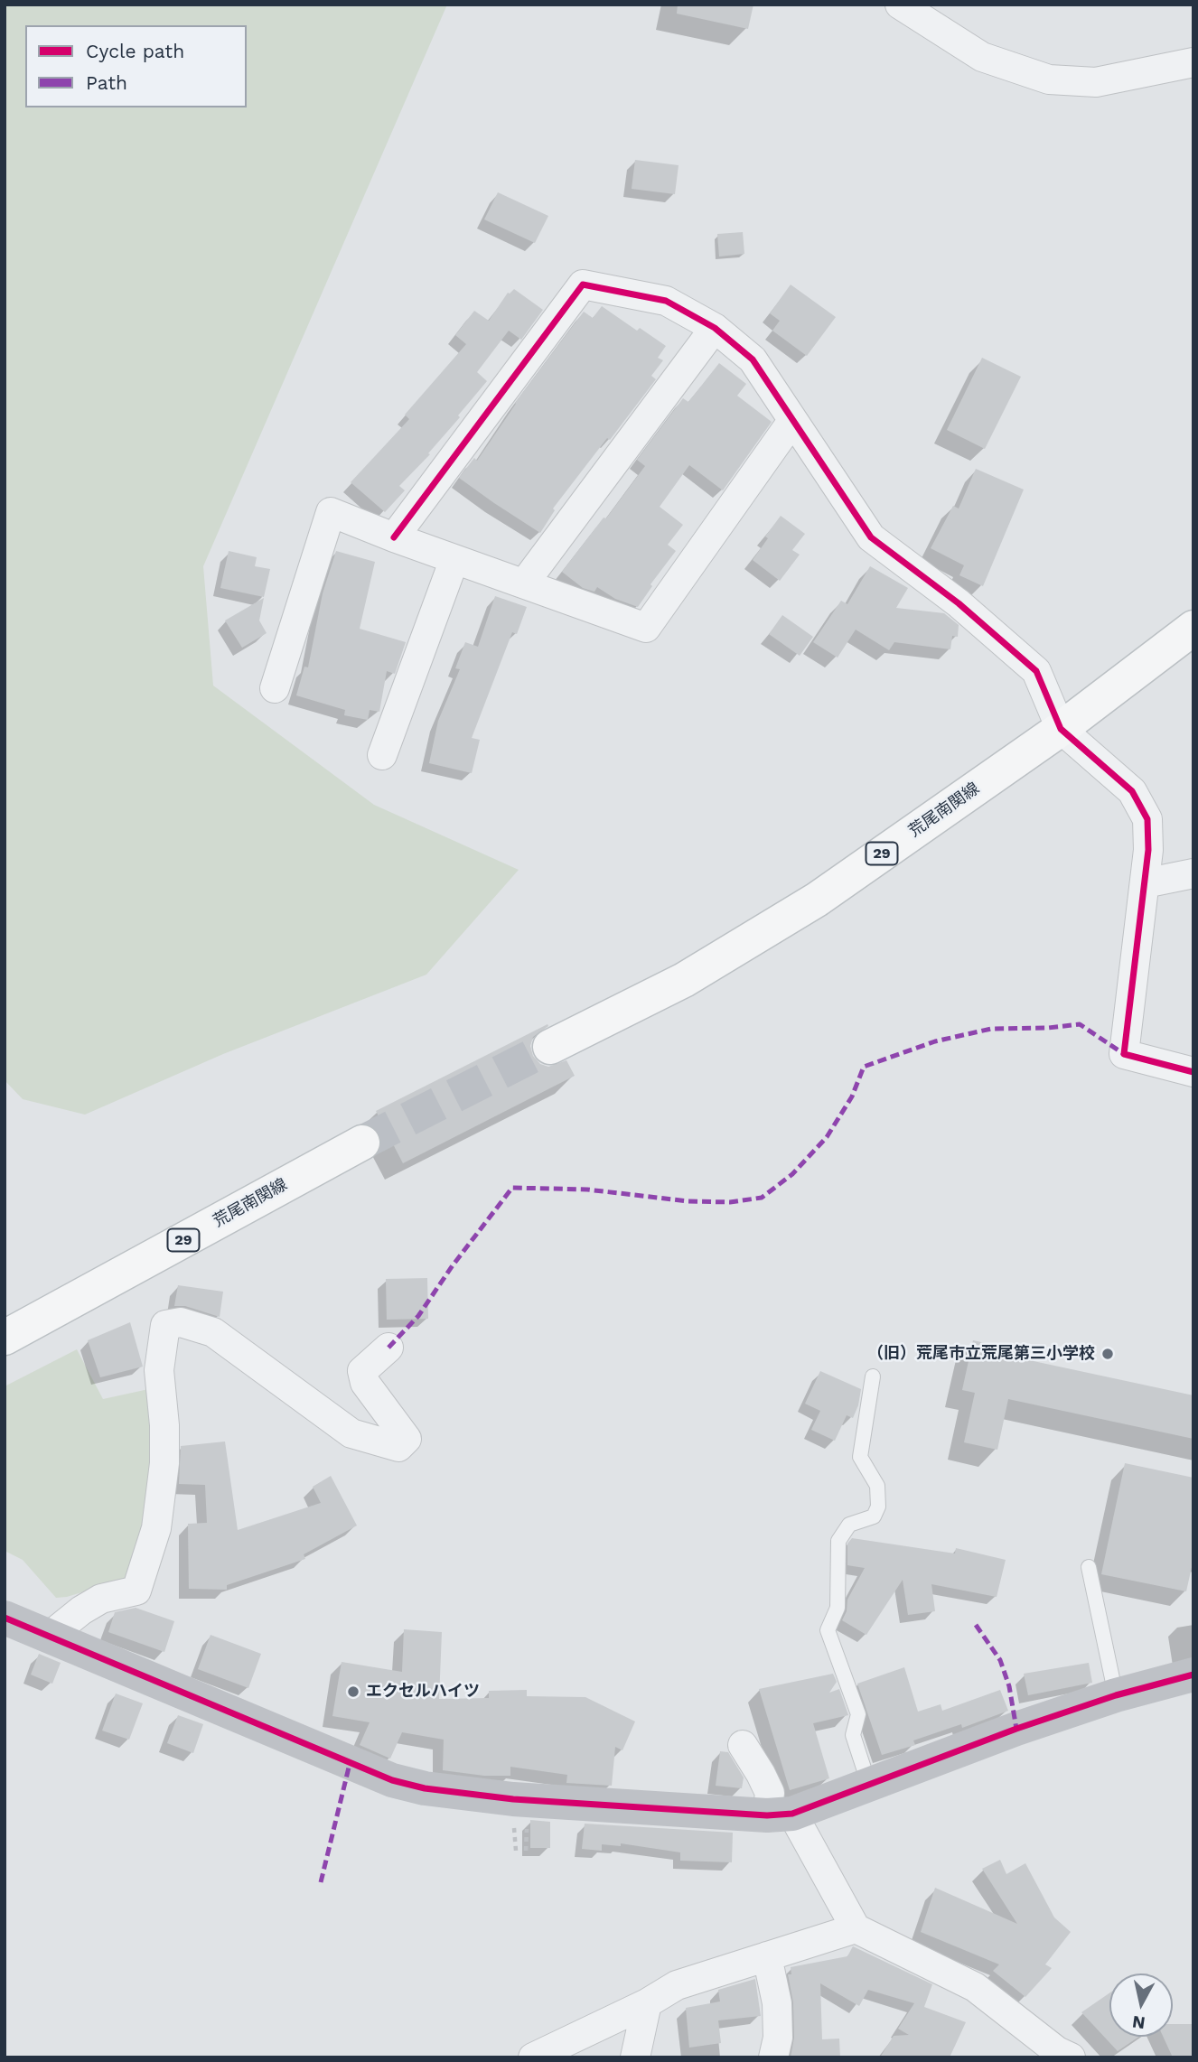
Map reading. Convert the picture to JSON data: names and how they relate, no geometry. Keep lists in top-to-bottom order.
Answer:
{
  "streets": {
    "main road": ["荒尾南関線", "29"]
  },
  "places": ["（旧）荒尾市立荒尾第三小学校", "エクセルハイツ"],
  "legend": ["Cycle path", "Path"],
  "north": "bottom"
}
